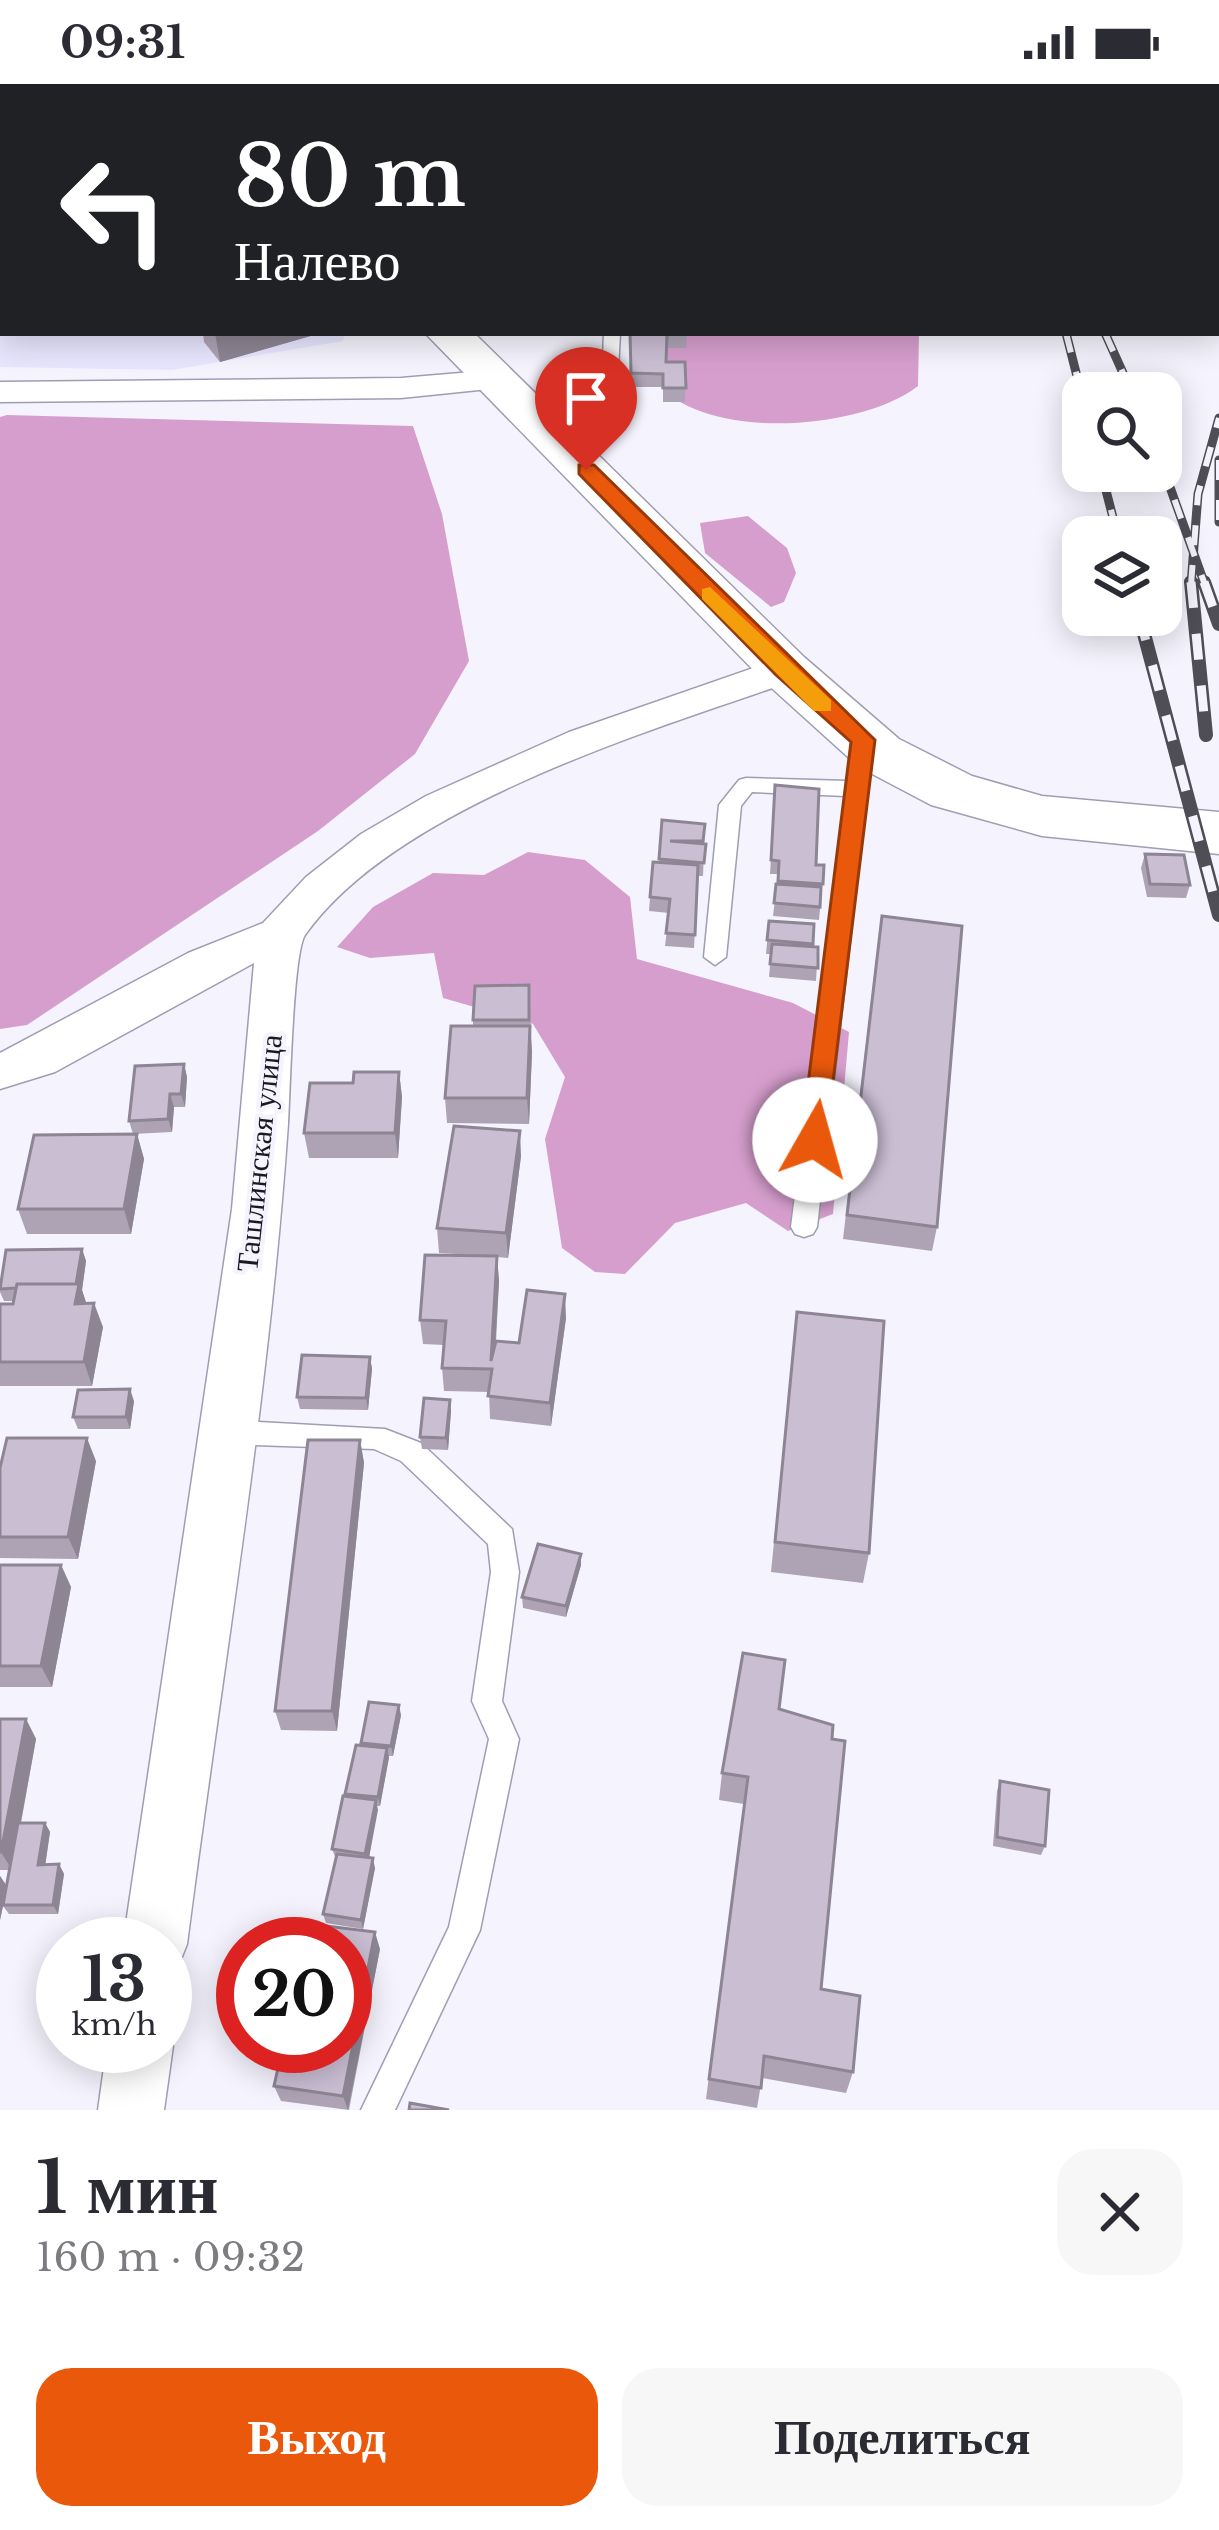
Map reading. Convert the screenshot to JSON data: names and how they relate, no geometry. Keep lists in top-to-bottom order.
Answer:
{
  "streets": {
    "street": ["Ташлинская улица"]
  },
  "page": {
    "status": "09:31",
    "turn": ["80 m", "Налево"],
    "speed": "13 km/h",
    "limit": "20",
    "heading": ["1 мин", "160 m · 09:32"],
    "buttons": ["Выход", "Поделиться"]
  }
}
